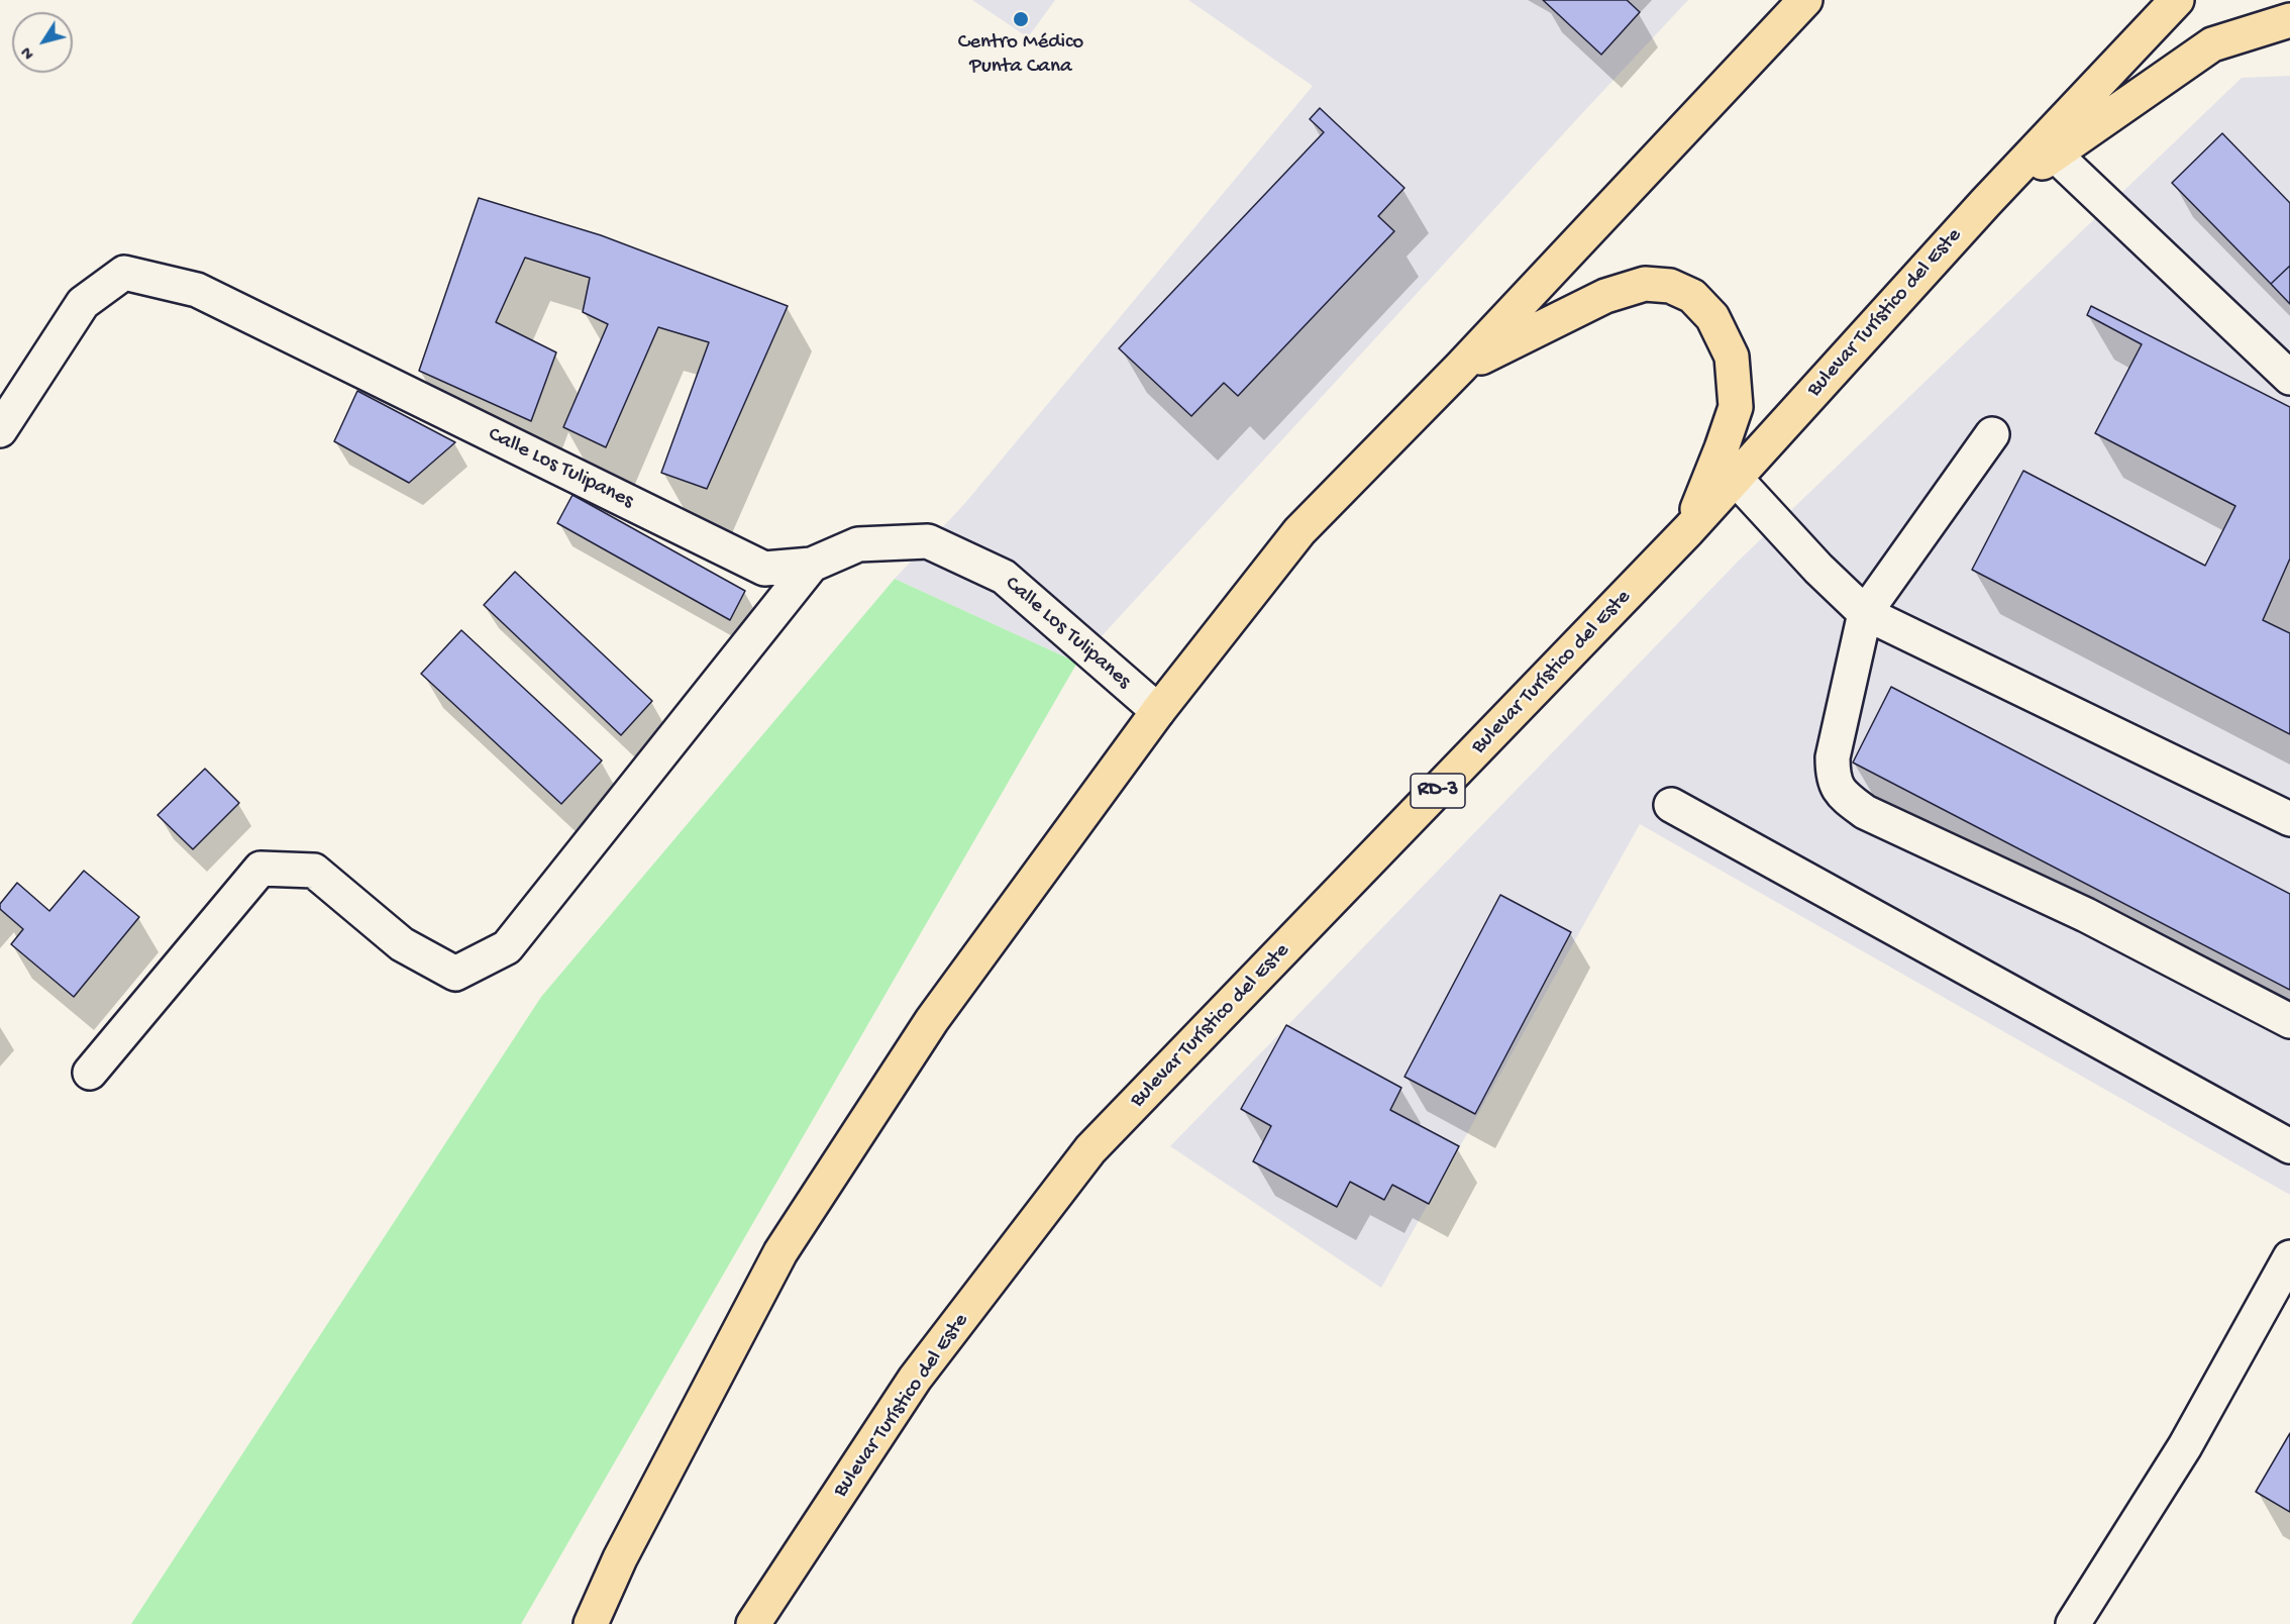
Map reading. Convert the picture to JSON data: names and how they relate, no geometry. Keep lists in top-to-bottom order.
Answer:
{
  "streets": {
    "highway": ["Bulevar Turístico del Este", "RD-3"],
    "street": ["Calle Los Tulipanes"]
  },
  "places": ["Centro Médico Punta Cana"],
  "north": "bottom left"
}
